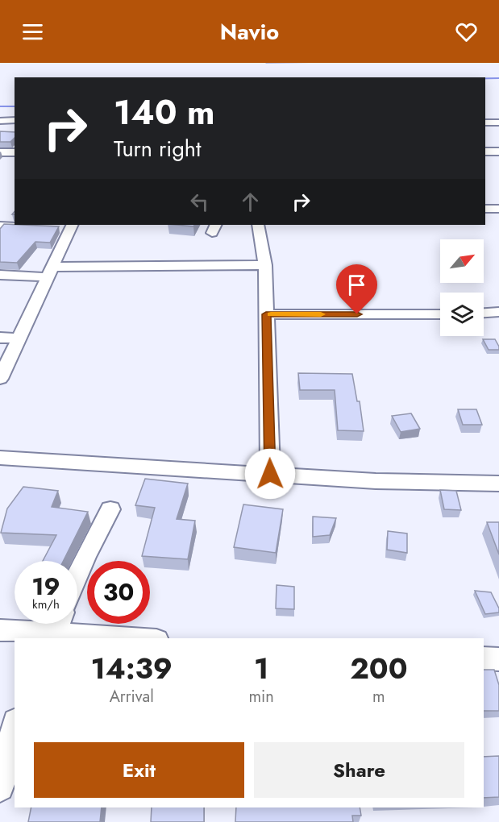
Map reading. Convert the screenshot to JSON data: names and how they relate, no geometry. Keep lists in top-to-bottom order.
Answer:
{
  "north": "top right",
  "page": {
    "header": "Navio",
    "turn": ["140 m", "Turn right"],
    "speed": "19 km/h",
    "limit": "30",
    "eta": [
      "14:39",
      "Arrival",
      "1",
      "min",
      "200",
      "m"
    ],
    "buttons": ["Exit", "Share"]
  }
}
